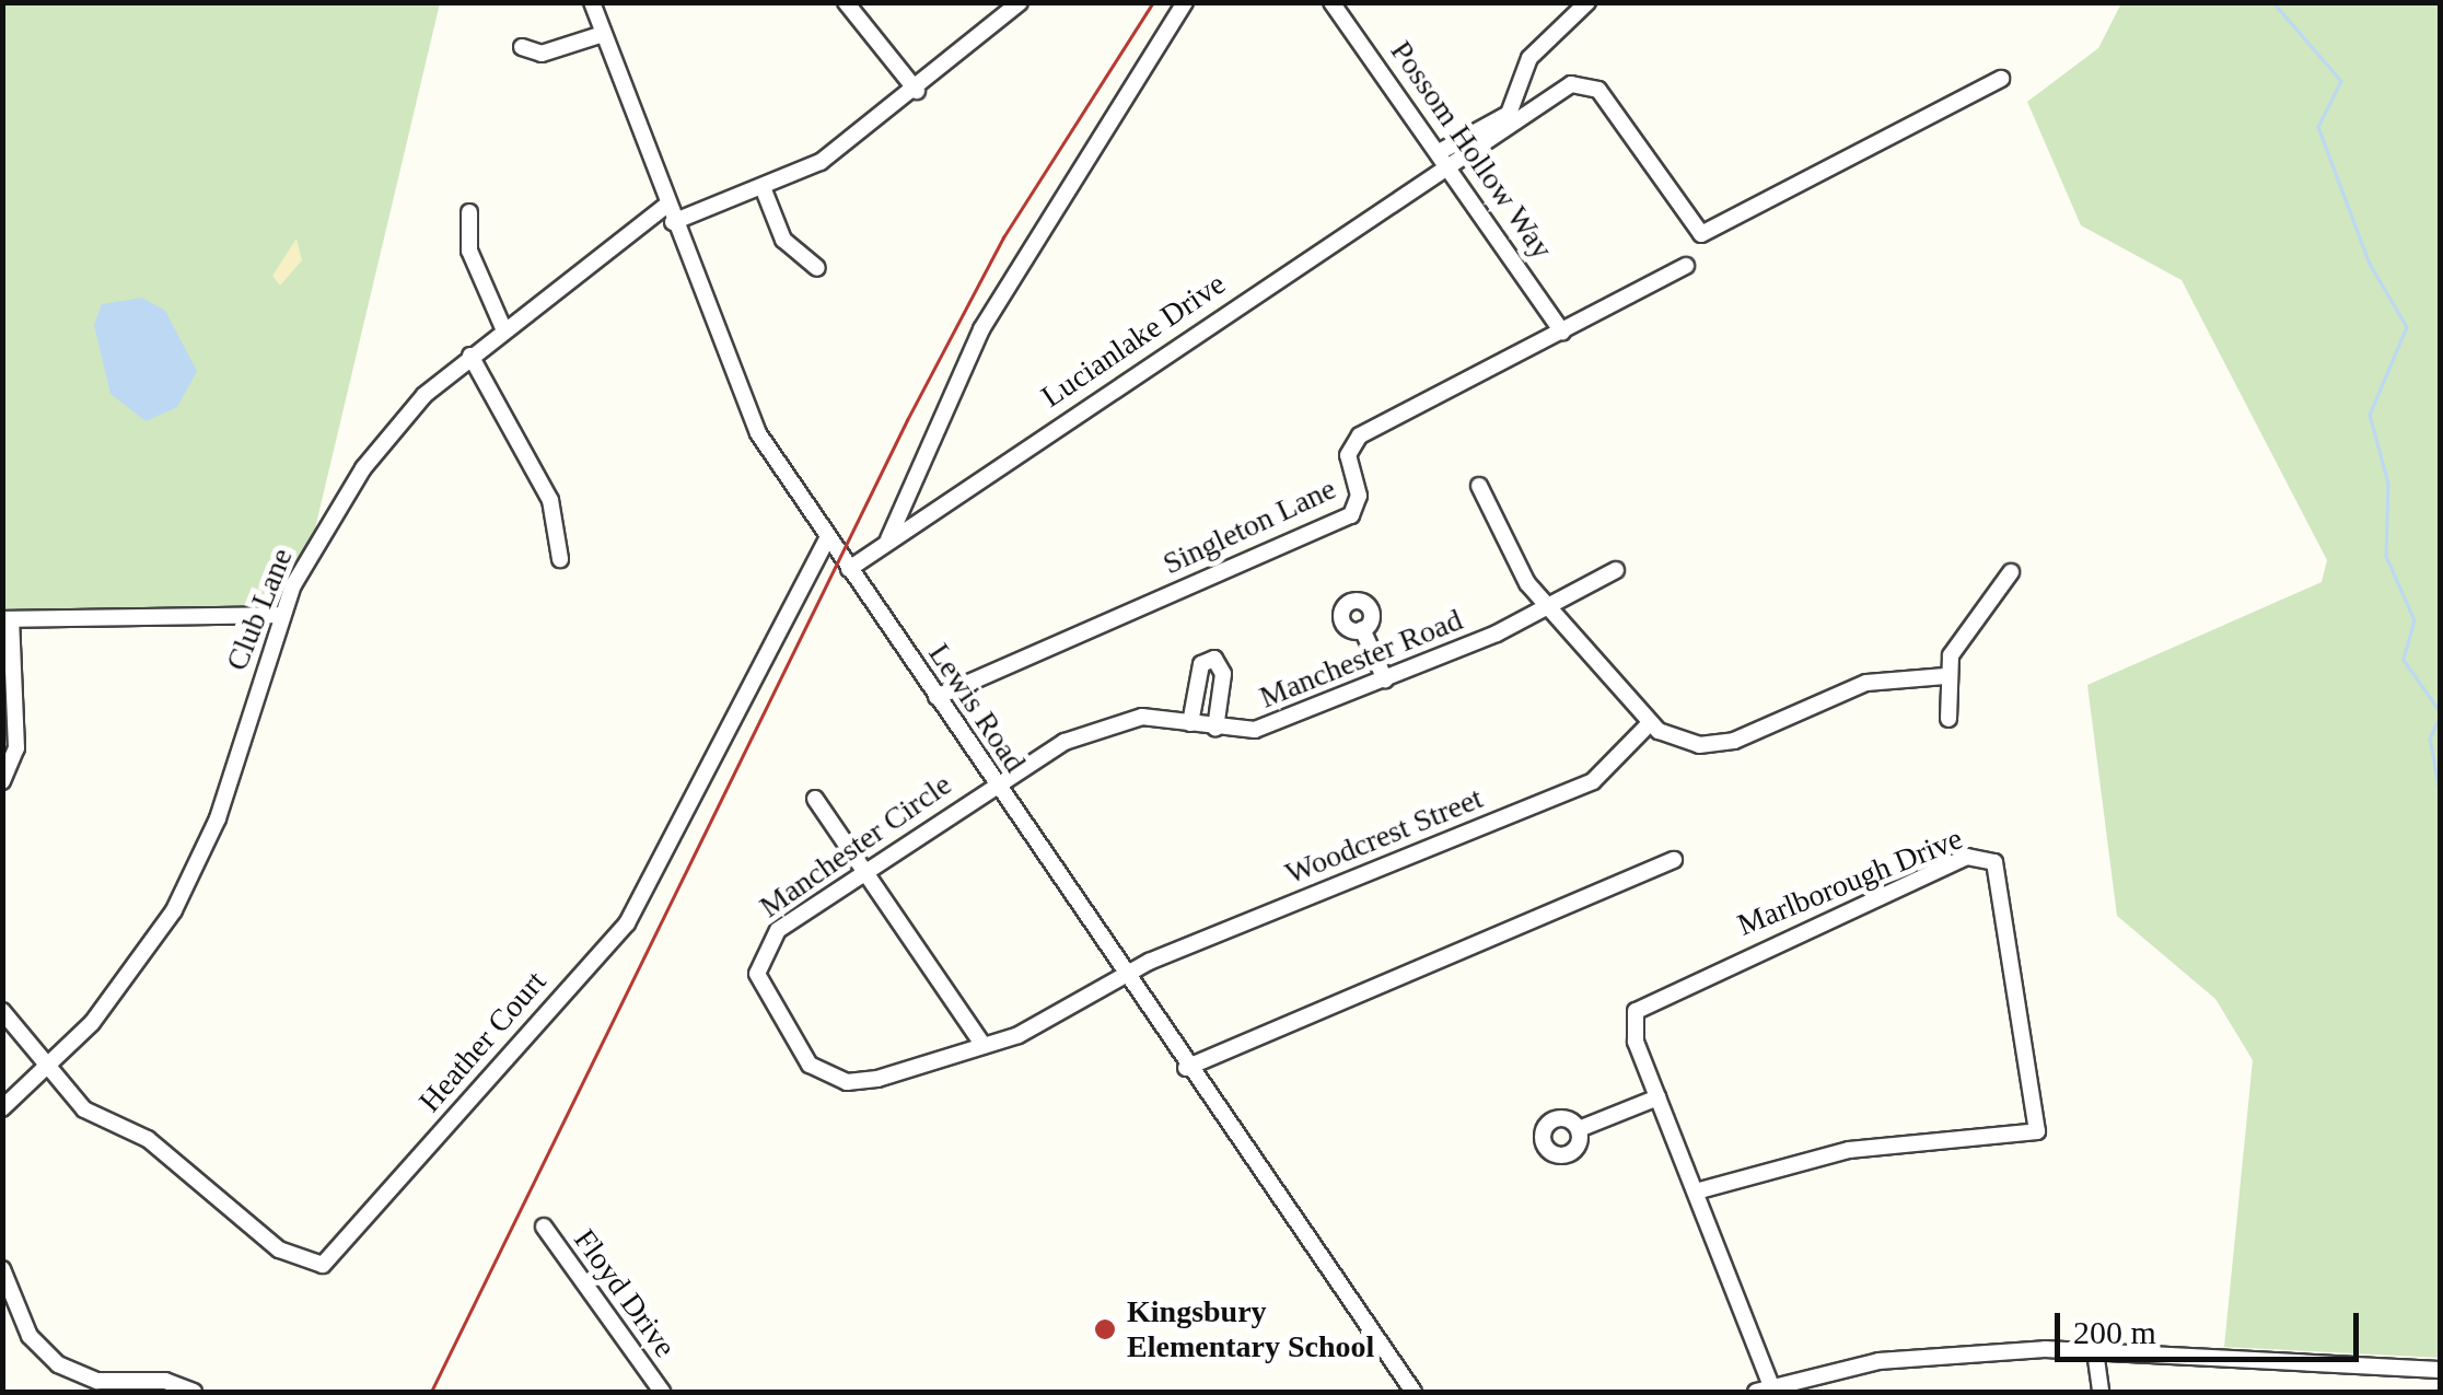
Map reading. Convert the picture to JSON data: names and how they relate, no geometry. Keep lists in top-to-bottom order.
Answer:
{
  "streets": {
    "street": [
      "Possom Hollow Way",
      "Lucianlake Drive",
      "Singleton Lane",
      "Club Lane",
      "Manchester Road",
      "Lewis Road",
      "Woodcrest Street",
      "Manchester Circle",
      "Marlborough Drive",
      "Heather Court",
      "Floyd Drive"
    ]
  },
  "crossings": [
    ["Possom Hollow Way", "Lucianlake Drive"],
    ["Possom Hollow Way", "Singleton Lane"],
    ["Lucianlake Drive", "Lewis Road"],
    ["Singleton Lane", "Lewis Road"],
    ["Club Lane", "Lewis Road"],
    ["Club Lane", "Heather Court"],
    ["Manchester Road", "Lewis Road"],
    ["Manchester Road", "Manchester Circle"],
    ["Lewis Road", "Woodcrest Street"],
    ["Lewis Road", "Manchester Circle"],
    ["Lewis Road", "Heather Court"],
    ["Woodcrest Street", "Manchester Circle"]
  ],
  "places": ["Kingsbury Elementary School"],
  "scale_bar": "200 m"
}
